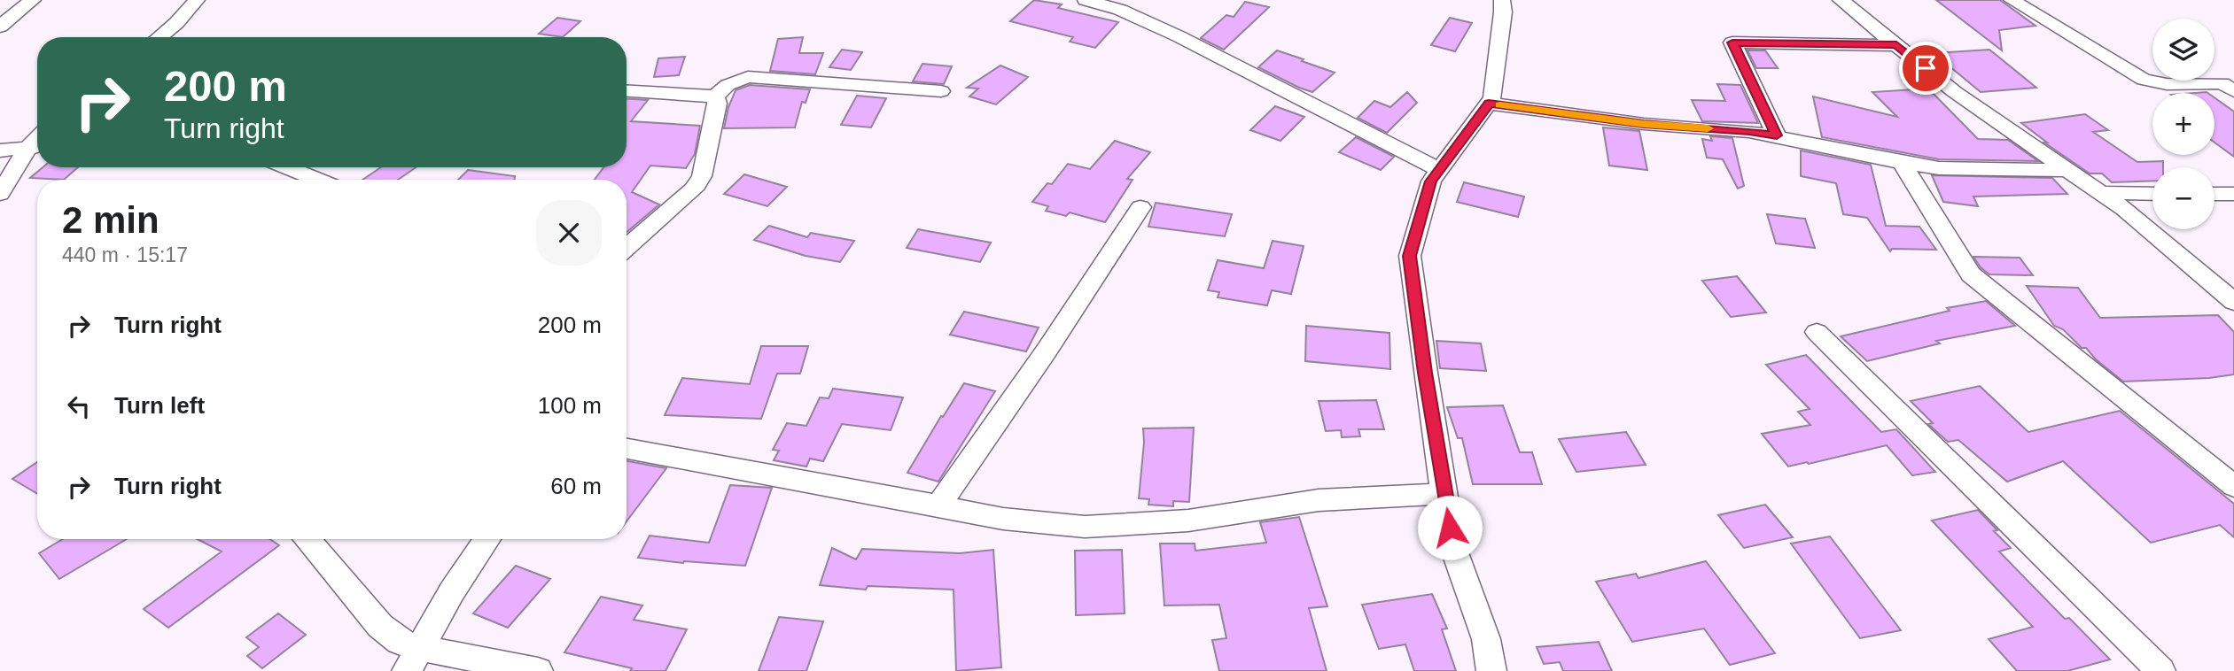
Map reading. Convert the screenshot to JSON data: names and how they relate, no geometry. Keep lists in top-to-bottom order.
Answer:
{
  "page": {
    "map_buttons": ["+", "−"],
    "turn": ["200 m", "Turn right"],
    "heading": ["2 min", "440 m · 15:17"],
    "list": [
      {
        "name": "Turn right",
        "value": "200 m"
      },
      {
        "name": "Turn left",
        "value": "100 m"
      },
      {
        "name": "Turn right",
        "value": "60 m"
      }
    ]
  }
}
